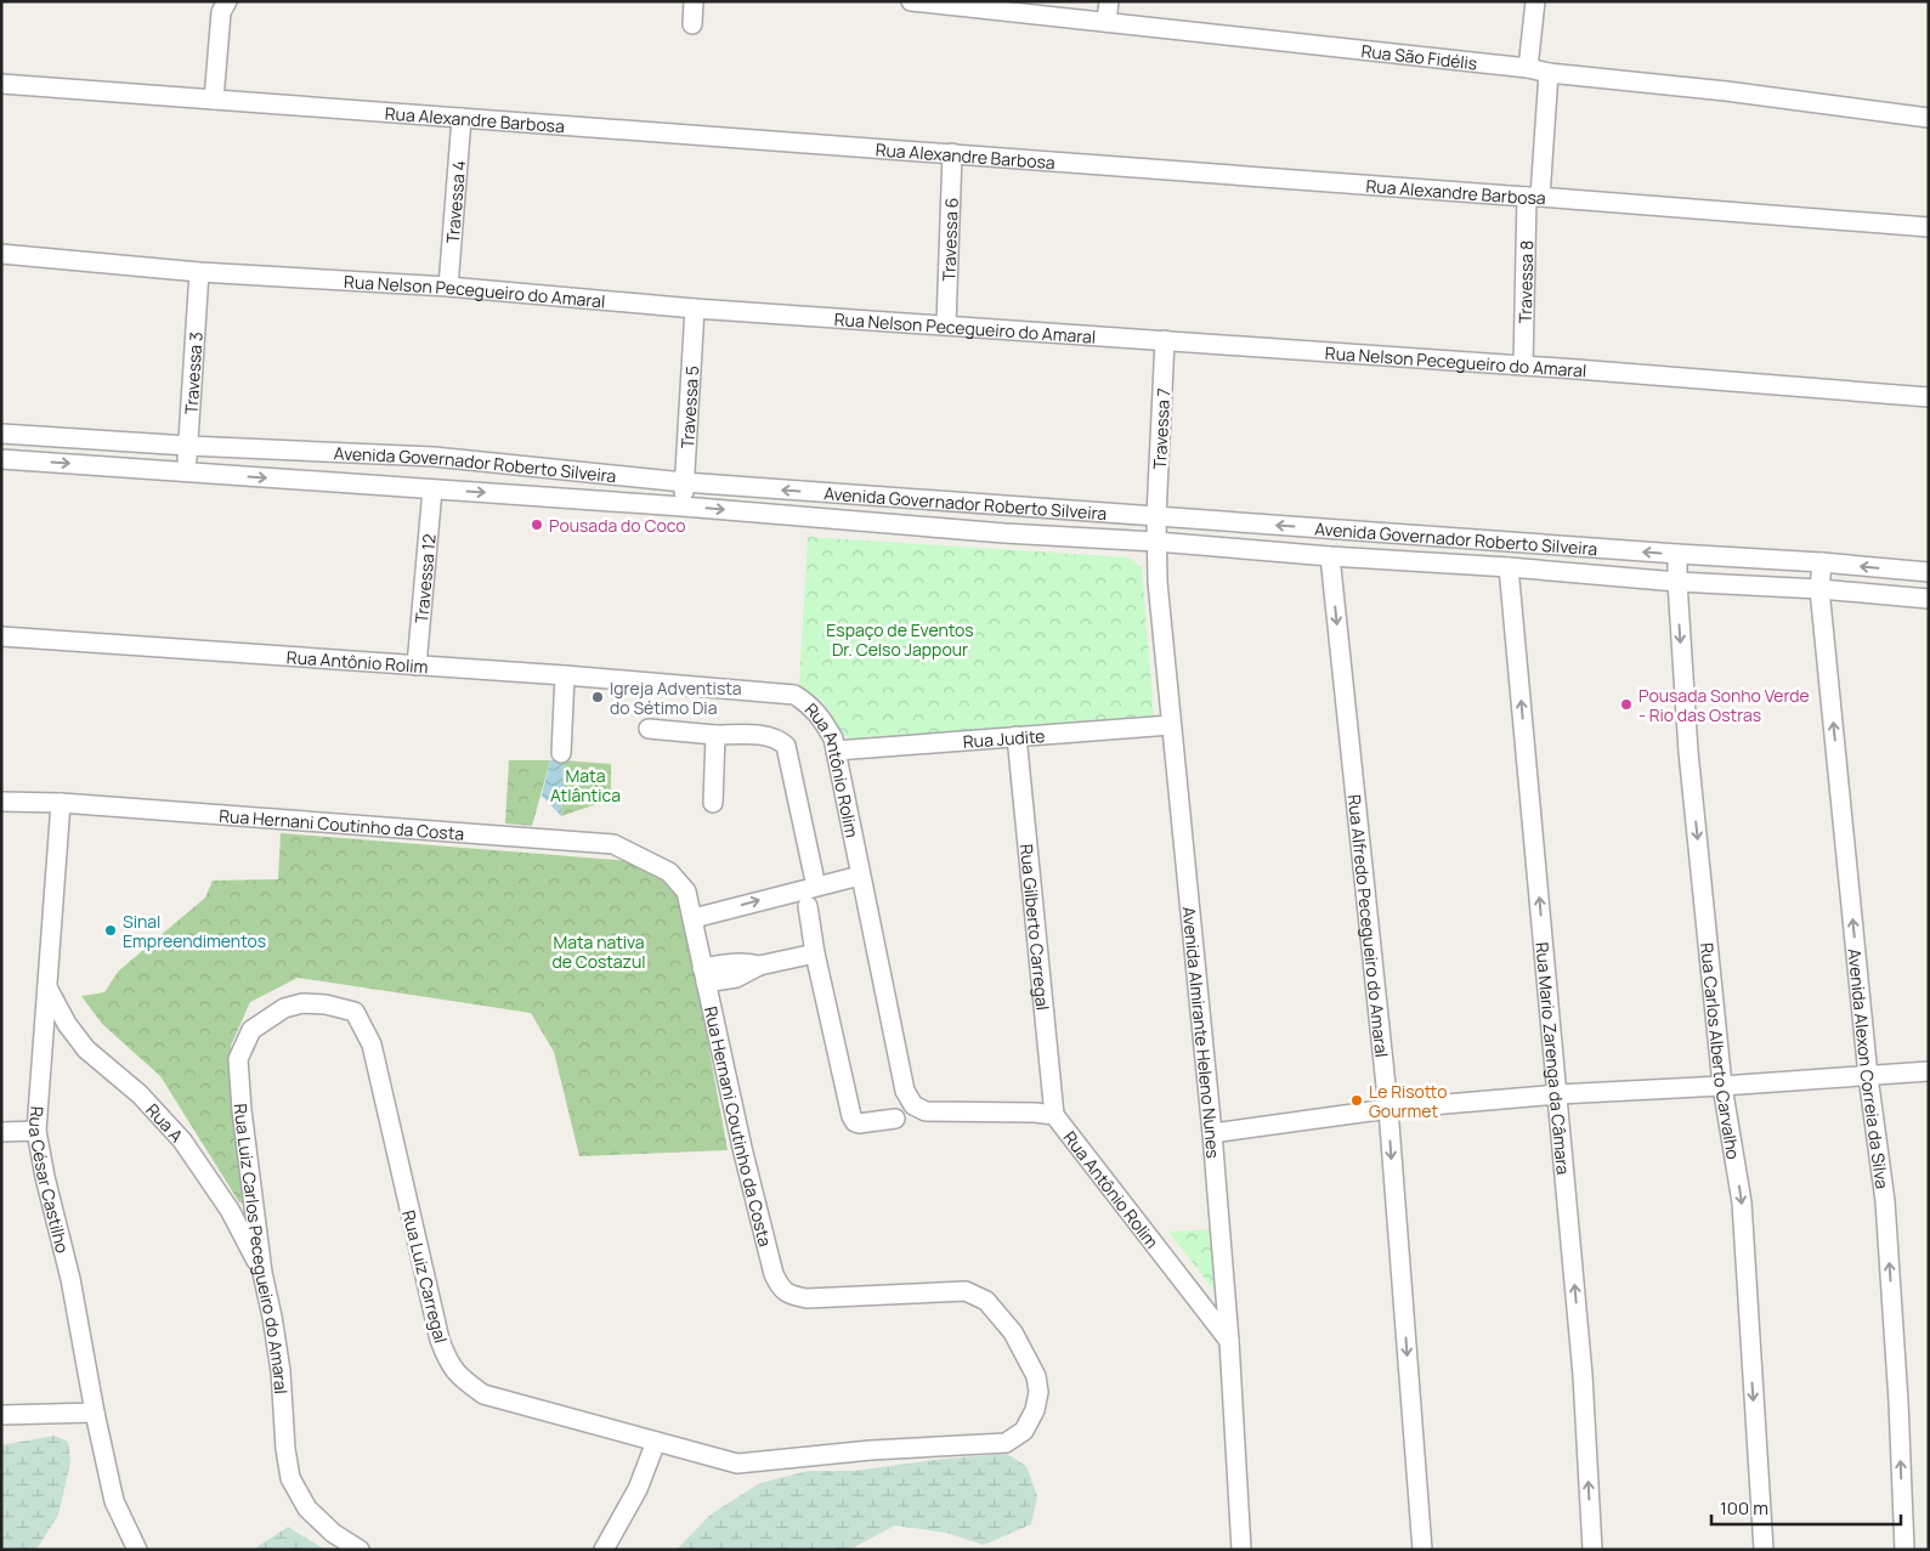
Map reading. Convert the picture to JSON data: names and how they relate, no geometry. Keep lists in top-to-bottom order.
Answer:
{
  "streets": {
    "street": [
      "Rua São Fidélis",
      "Rua Alexandre Barbosa",
      "Travessa 4",
      "Travessa 6",
      "Travessa 8",
      "Rua Nelson Pecegueiro do Amaral",
      "Travessa 3",
      "Travessa 5",
      "Travessa 7",
      "Avenida Governador Roberto Silveira",
      "Travessa 12",
      "Rua Antônio Rolim",
      "Rua Judite",
      "Rua Hernani Coutinho da Costa",
      "Rua Gilberto Carregal",
      "Rua Alfredo Pecegueiro do Amaral",
      "Avenida Almirante Heleno Nunes",
      "Rua Carlos Alberto Carvalho",
      "Rua Mario Zarenga da Câmara",
      "Avenida Alexon Correia da Silva",
      "Rua A",
      "Rua César Castilho",
      "Rua Luiz Carlos Pecegueiro do Amaral",
      "Rua Luiz Carregal"
    ]
  },
  "crossings": [
    ["Rua São Fidélis", "Travessa 8"],
    ["Rua Alexandre Barbosa", "Travessa 4"],
    ["Rua Alexandre Barbosa", "Travessa 6"],
    ["Rua Alexandre Barbosa", "Travessa 8"],
    ["Travessa 4", "Rua Nelson Pecegueiro do Amaral"],
    ["Travessa 6", "Rua Nelson Pecegueiro do Amaral"],
    ["Travessa 8", "Rua Nelson Pecegueiro do Amaral"],
    ["Rua Nelson Pecegueiro do Amaral", "Travessa 3"],
    ["Rua Nelson Pecegueiro do Amaral", "Travessa 5"],
    ["Rua Nelson Pecegueiro do Amaral", "Travessa 7"],
    ["Travessa 3", "Avenida Governador Roberto Silveira"],
    ["Travessa 5", "Avenida Governador Roberto Silveira"],
    ["Travessa 7", "Avenida Governador Roberto Silveira"],
    ["Travessa 7", "Avenida Almirante Heleno Nunes"],
    ["Avenida Governador Roberto Silveira", "Travessa 12"],
    ["Avenida Governador Roberto Silveira", "Rua Alfredo Pecegueiro do Amaral"],
    ["Avenida Governador Roberto Silveira", "Avenida Almirante Heleno Nunes"],
    ["Avenida Governador Roberto Silveira", "Rua Carlos Alberto Carvalho"],
    ["Avenida Governador Roberto Silveira", "Rua Mario Zarenga da Câmara"],
    ["Avenida Governador Roberto Silveira", "Avenida Alexon Correia da Silva"],
    ["Travessa 12", "Rua Antônio Rolim"],
    ["Rua Antônio Rolim", "Rua Judite"],
    ["Rua Antônio Rolim", "Rua Gilberto Carregal"],
    ["Rua Antônio Rolim", "Avenida Almirante Heleno Nunes"],
    ["Rua Judite", "Rua Gilberto Carregal"],
    ["Rua Judite", "Avenida Almirante Heleno Nunes"],
    ["Rua Hernani Coutinho da Costa", "Rua César Castilho"],
    ["Rua Hernani Coutinho da Costa", "Rua Luiz Carregal"],
    ["Rua A", "Rua César Castilho"],
    ["Rua A", "Rua Luiz Carlos Pecegueiro do Amaral"],
    ["Rua Luiz Carlos Pecegueiro do Amaral", "Rua Luiz Carregal"]
  ],
  "one_way": [
    "Rua Alfredo Pecegueiro do Amaral",
    "Rua Carlos Alberto Carvalho",
    "Rua Mario Zarenga da Câmara",
    "Avenida Alexon Correia da Silva"
  ],
  "parks": ["Espaço de Eventos Dr. Celso Jappour", "Mata Atlântica", "Mata nativa de Costazul"],
  "places": [
    "Pousada do Coco",
    "Igreja Adventista do Sétimo Dia",
    "Pousada Sonho Verde - Rio das Ostras",
    "Sinal Empreendimentos",
    "Le Risotto Gourmet"
  ],
  "scale_bar": "100 m"
}
